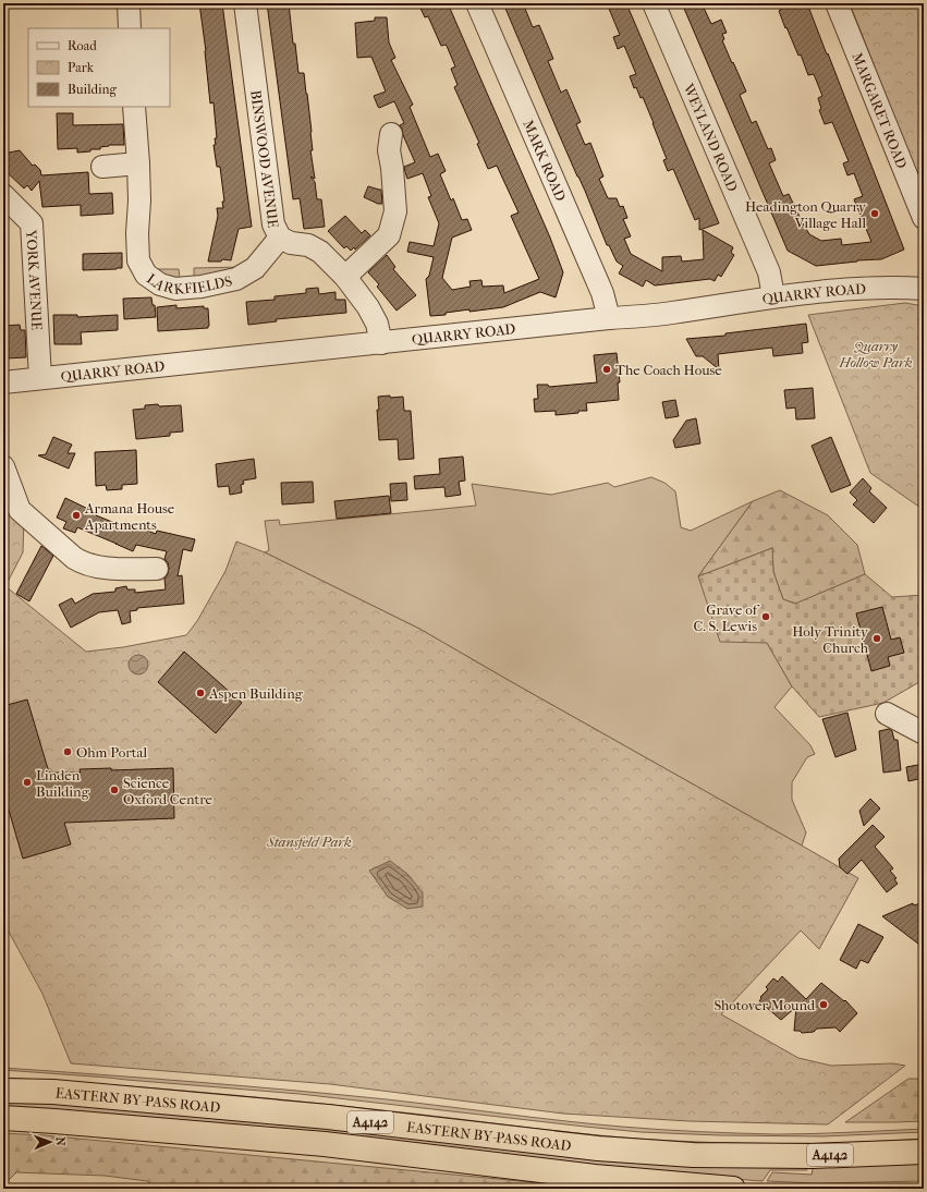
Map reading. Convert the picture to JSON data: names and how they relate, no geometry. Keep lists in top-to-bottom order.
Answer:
{
  "streets": {
    "highway": ["EASTERN BY-PASS ROAD", "A4142"],
    "street": [
      "MARGARET ROAD",
      "WEYLAND ROAD",
      "BINSWOOD AVENUE",
      "MARK ROAD",
      "LARKFIELDS",
      "YORK AVENUE",
      "QUARRY ROAD"
    ]
  },
  "crossings": [
    ["WEYLAND ROAD", "QUARRY ROAD"],
    ["BINSWOOD AVENUE", "LARKFIELDS"],
    ["BINSWOOD AVENUE", "QUARRY ROAD"],
    ["MARK ROAD", "QUARRY ROAD"],
    ["YORK AVENUE", "QUARRY ROAD"]
  ],
  "parks": ["Quarry Hollow Park", "Stansfeld Park"],
  "places": [
    "Headington Quarry Village Hall",
    "The Coach House",
    "Armana House Apartments",
    "Grave of C. S. Lewis",
    "Holy Trinity Church",
    "Aspen Building",
    "Ohm Portal",
    "Linden Building",
    "Science Oxford Centre",
    "Shotover Mound"
  ],
  "legend": ["Road", "Park", "Building"],
  "north": "right"
}
